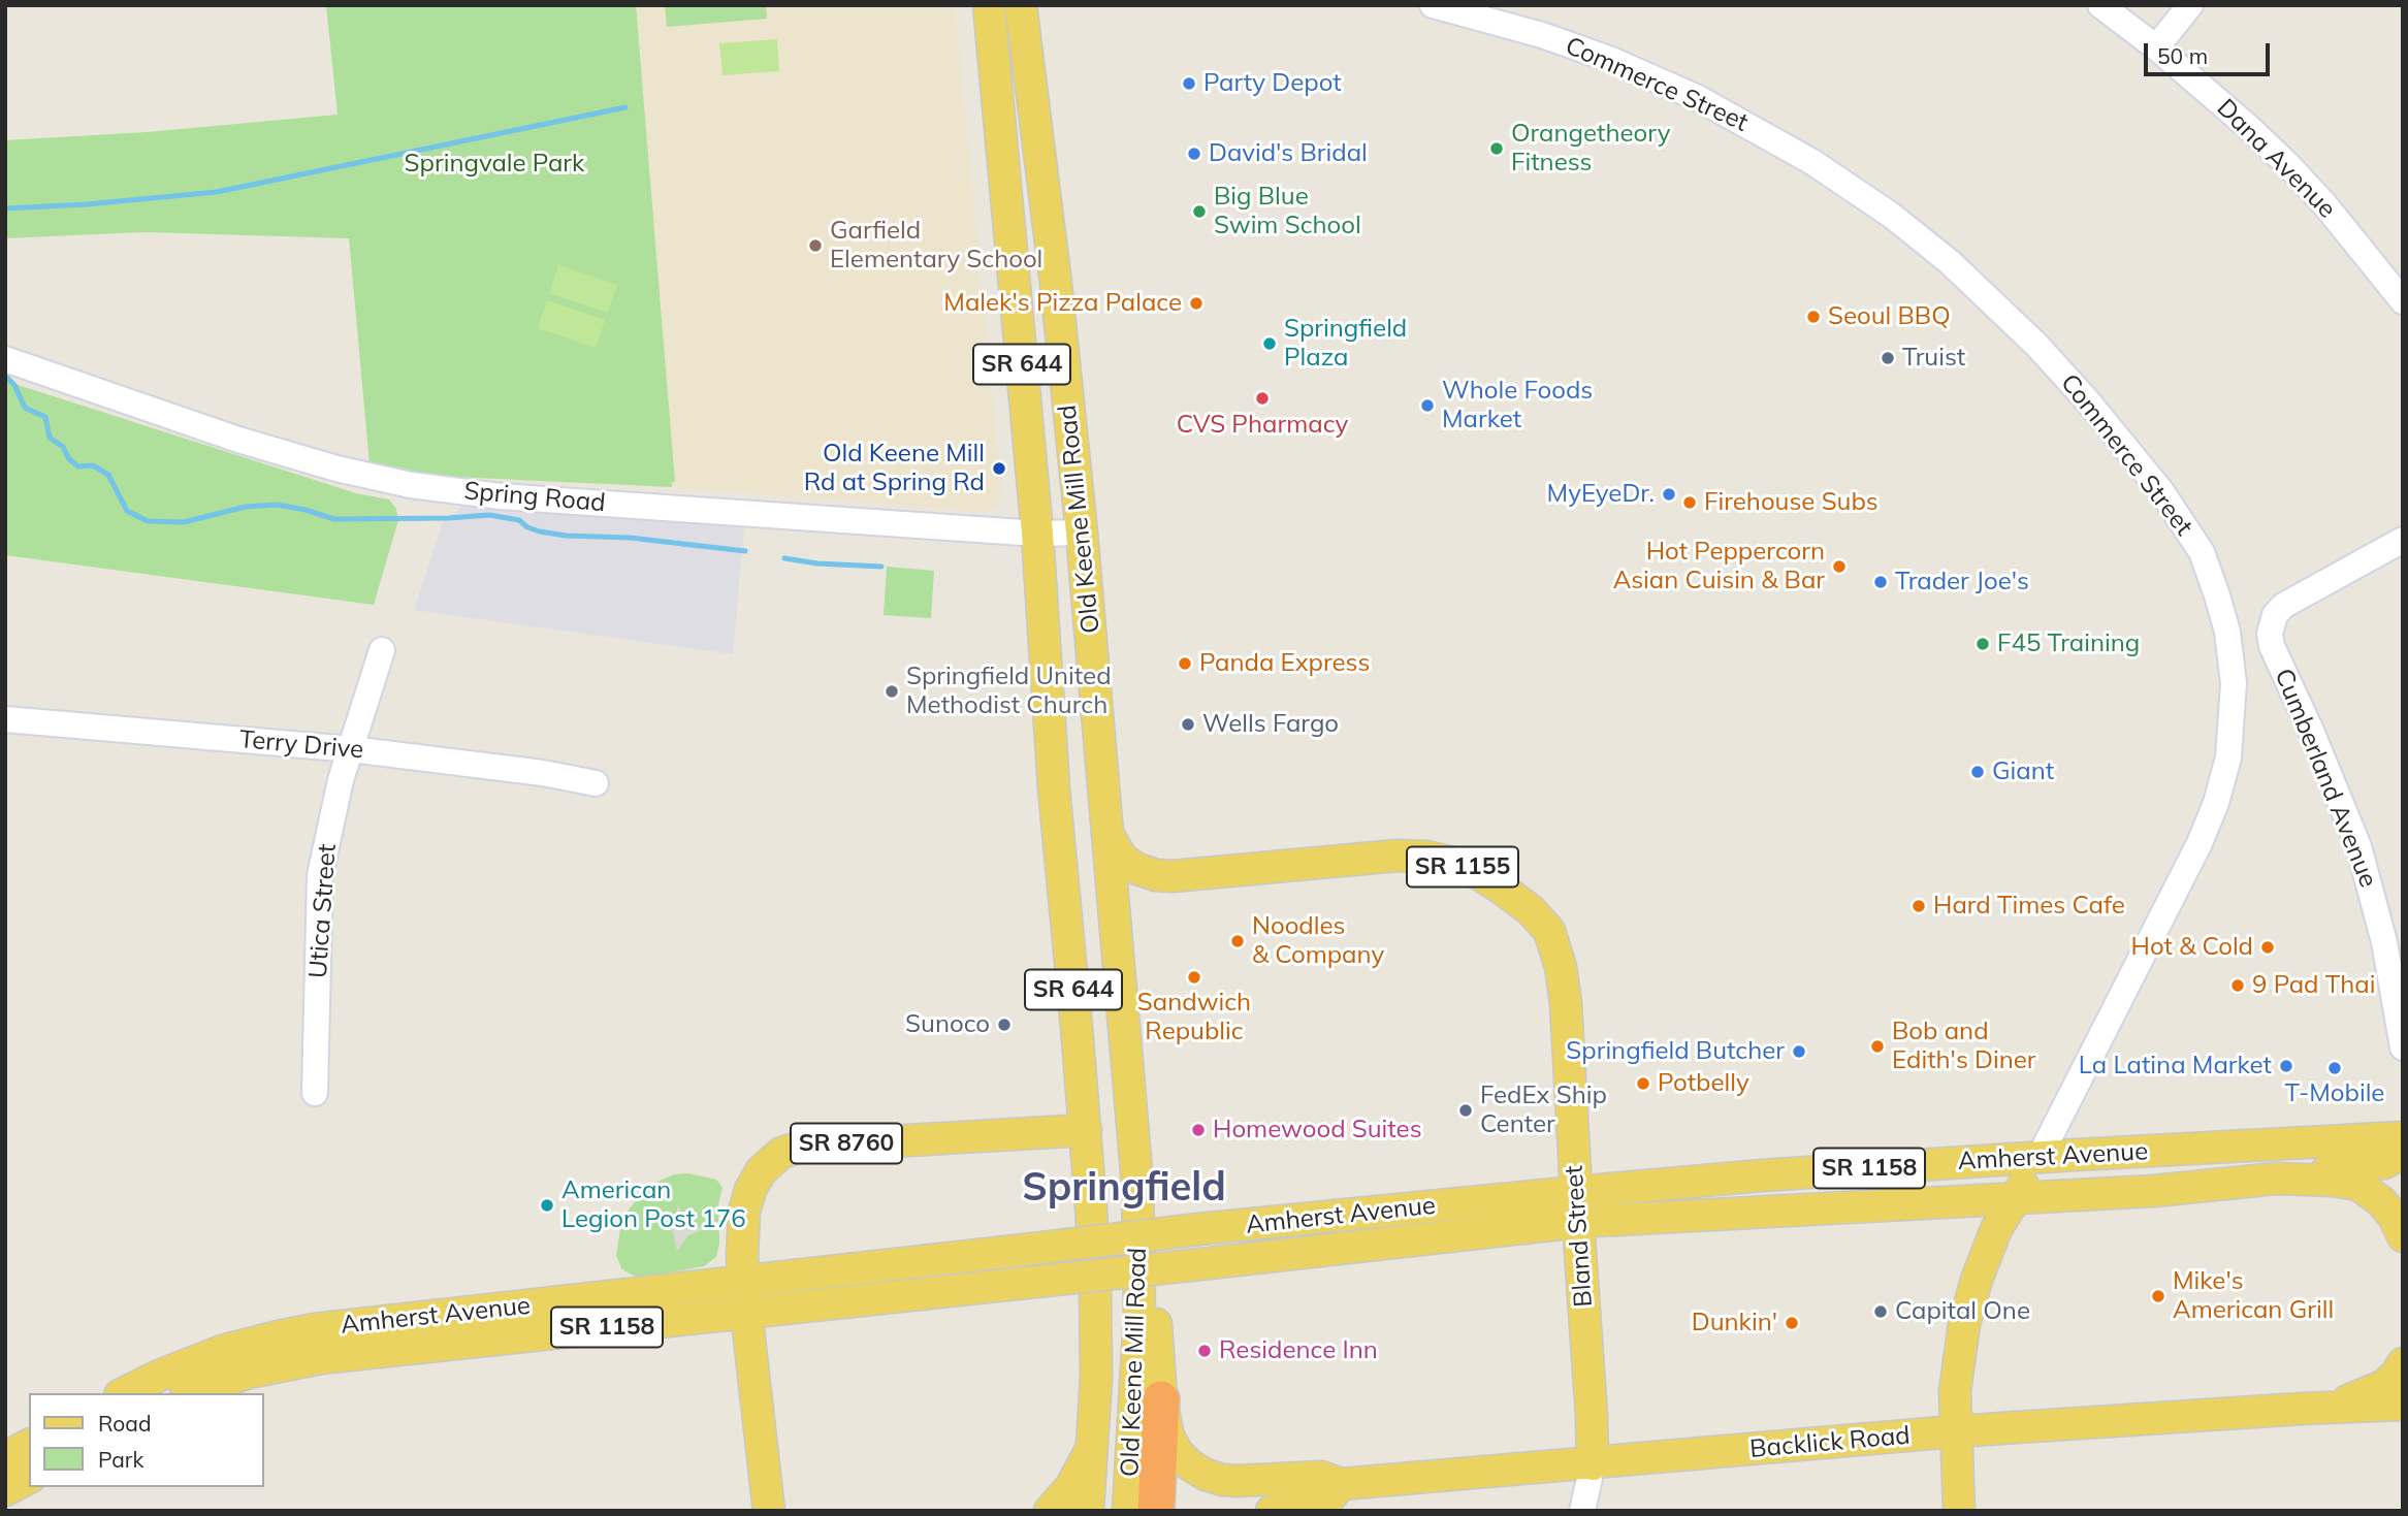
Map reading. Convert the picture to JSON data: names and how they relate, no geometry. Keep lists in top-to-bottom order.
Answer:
{
  "streets": {
    "main road": [
      "Commerce Street",
      "SR 644",
      "Old Keene Mill Road",
      "SR 1155",
      "SR 8760",
      "Amherst Avenue",
      "SR 1158",
      "Bland Street",
      "Backlick Road"
    ],
    "street": [
      "Dana Avenue",
      "Spring Road",
      "Terry Drive",
      "Cumberland Avenue",
      "Utica Street"
    ]
  },
  "crossings": [
    ["Commerce Street", "Amherst Avenue"],
    ["Commerce Street", "Backlick Road"],
    ["Spring Road", "Old Keene Mill Road"],
    ["Old Keene Mill Road", "SR 8760"],
    ["Old Keene Mill Road", "Backlick Road"],
    ["Terry Drive", "Utica Street"],
    ["SR 8760", "Amherst Avenue"],
    ["Amherst Avenue", "Bland Street"],
    ["Bland Street", "Backlick Road"]
  ],
  "districts": ["Springfield"],
  "parks": ["Springvale Park"],
  "places": [
    "Party Depot",
    "Orangetheory Fitness",
    "David's Bridal",
    "Big Blue Swim School",
    "Garfield Elementary School",
    "Malek's Pizza Palace",
    "Seoul BBQ",
    "Springfield Plaza",
    "Truist",
    "CVS Pharmacy",
    "Whole Foods Market",
    "Old Keene Mill Rd at Spring Rd",
    "MyEyeDr.",
    "Firehouse Subs",
    "Hot Peppercorn Asian Cuisin & Bar",
    "Trader Joe's",
    "F45 Training",
    "Panda Express",
    "Springfield United Methodist Church",
    "Wells Fargo",
    "Giant",
    "Hard Times Cafe",
    "Noodles & Company",
    "Hot & Cold",
    "Sandwich Republic",
    "9 Pad Thai",
    "Sunoco",
    "Bob and Edith's Diner",
    "Springfield Butcher",
    "La Latina Market",
    "T-Mobile",
    "Potbelly",
    "FedEx Ship Center",
    "Homewood Suites",
    "American Legion Post 176",
    "Mike's American Grill",
    "Capital One",
    "Dunkin'",
    "Residence Inn"
  ],
  "legend": ["Road", "Park"],
  "scale_bar": "50 m"
}
